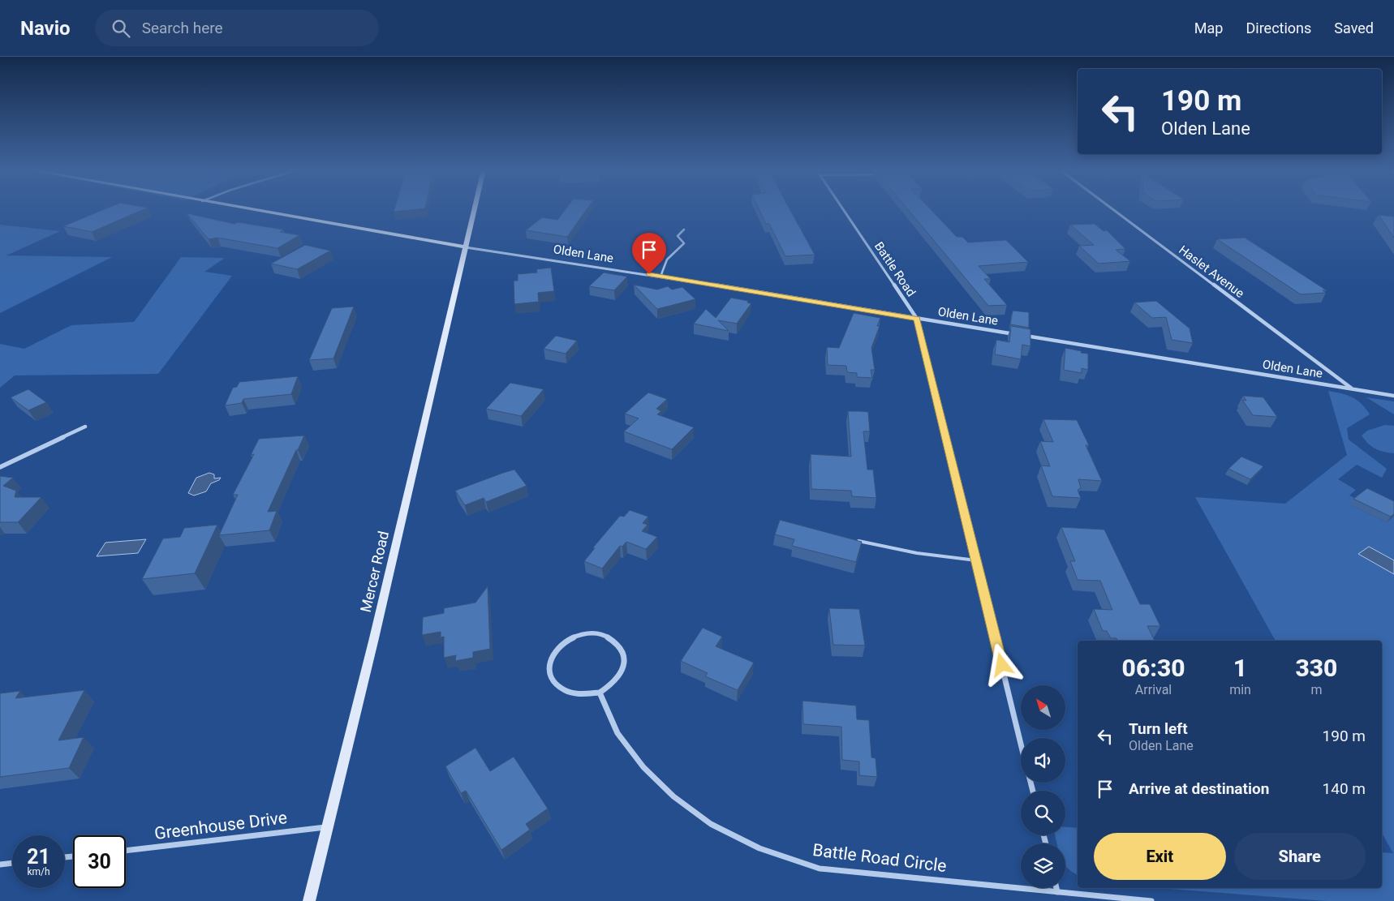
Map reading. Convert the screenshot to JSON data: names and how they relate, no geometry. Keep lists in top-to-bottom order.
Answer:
{
  "streets": {
    "main road": ["Mercer Road"],
    "street": [
      "Olden Lane",
      "Battle Road",
      "Haslet Avenue",
      "Greenhouse Drive",
      "Battle Road Circle"
    ]
  },
  "crossings": [
    ["Olden Lane", "Battle Road"],
    ["Olden Lane", "Haslet Avenue"],
    ["Olden Lane", "Mercer Road"],
    ["Mercer Road", "Greenhouse Drive"]
  ],
  "north": "top left",
  "page": {
    "header": "Navio",
    "search": "Search here",
    "nav": ["Map", "Directions", "Saved"],
    "turn": ["190 m", "Olden Lane"],
    "eta": [
      "06:30",
      "Arrival",
      "1",
      "min",
      "330",
      "m"
    ],
    "list": [
      {
        "name": "Turn left",
        "note": "Olden Lane",
        "value": "190 m"
      },
      {
        "name": "Arrive at destination",
        "value": "140 m"
      }
    ],
    "buttons": ["Exit", "Share"],
    "speed": "21 km/h",
    "limit": "30"
  }
}
